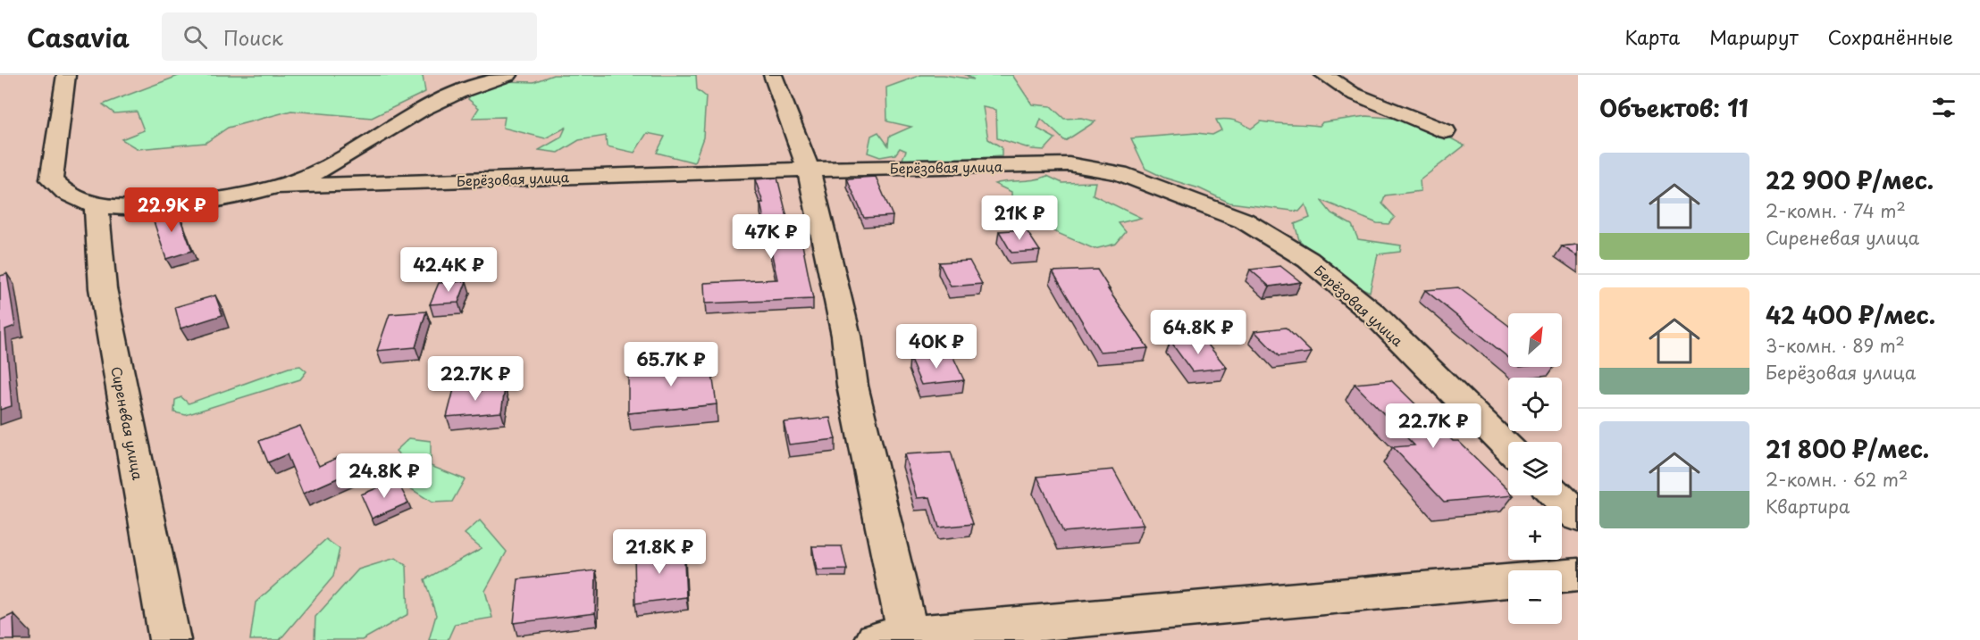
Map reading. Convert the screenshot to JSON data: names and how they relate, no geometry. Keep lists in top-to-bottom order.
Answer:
{
  "streets": {
    "street": ["Берёзовая улица", "Сиреневая улица"]
  },
  "north": "top right",
  "page": {
    "header": "Casavia",
    "search": "Поиск",
    "nav": ["Карта", "Маршрут", "Сохранённые"],
    "heading": "Объектов: 11",
    "list": [
      {
        "name": "22 900 ₽/мес.",
        "note": "2-комн. · 74 m² · Сиреневая улица"
      },
      {
        "name": "42 400 ₽/мес.",
        "note": "3-комн. · 89 m² · Берёзовая улица"
      },
      {
        "name": "21 800 ₽/мес.",
        "note": "2-комн. · 62 m² · Квартира"
      }
    ],
    "price": [
      "22.9K ₽",
      "21K ₽",
      "47K ₽",
      "42.4K ₽",
      "64.8K ₽",
      "40K ₽",
      "65.7K ₽",
      "22.7K ₽",
      "22.7K ₽",
      "24.8K ₽",
      "21.8K ₽"
    ],
    "map_buttons": ["+", "−"]
  }
}
